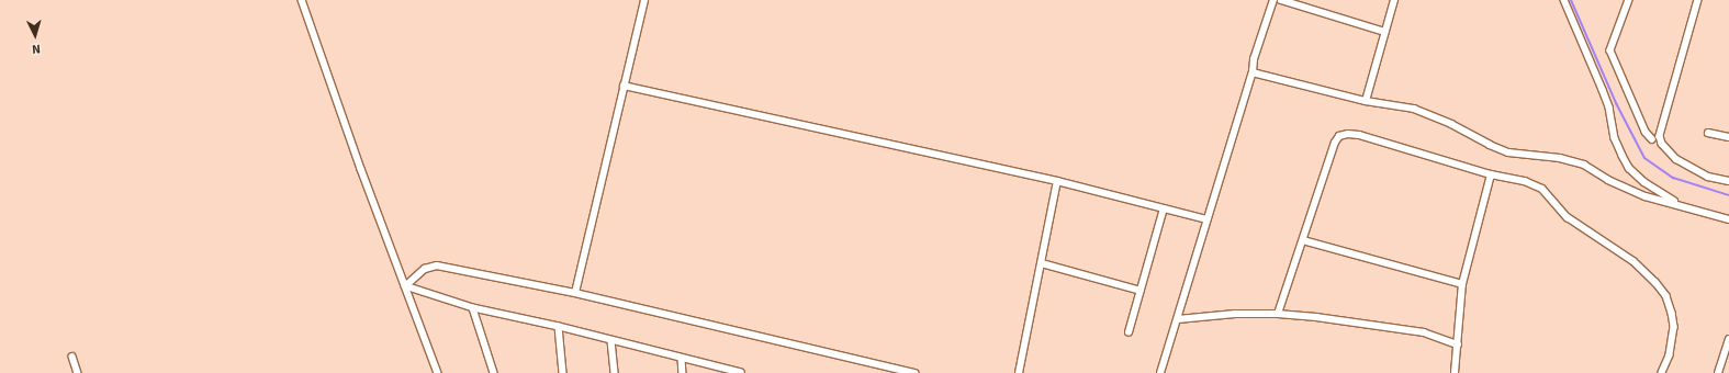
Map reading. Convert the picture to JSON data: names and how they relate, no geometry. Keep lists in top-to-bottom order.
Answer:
{
  "north": "bottom"
}
